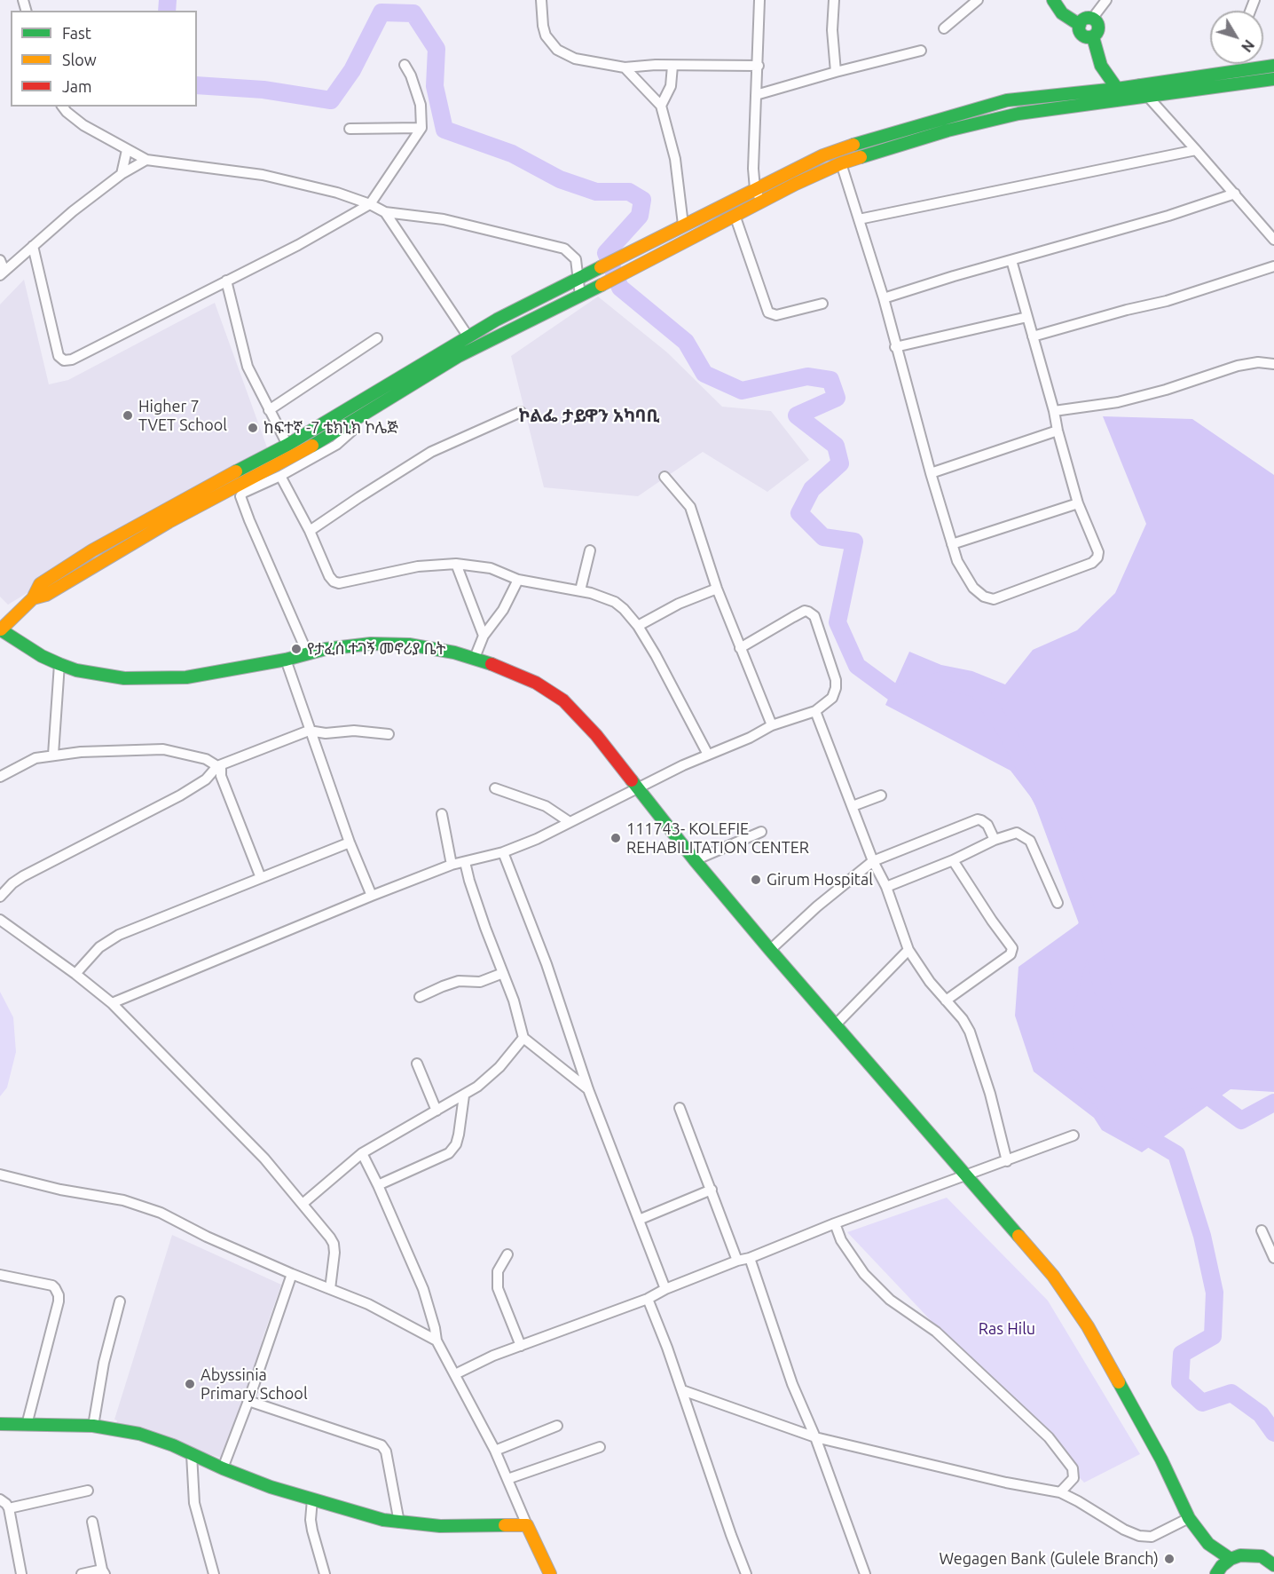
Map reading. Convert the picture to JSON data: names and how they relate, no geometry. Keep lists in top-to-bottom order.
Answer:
{
  "districts": ["ኮልፌ ታይዋን አካባቢ"],
  "parks": ["Ras Hilu"],
  "places": [
    "Higher 7 TVET School",
    "ከፍተኛ -7 ቴክኒክ ኮሌጅ",
    "የታፈሰ ተገኝ መኖሪያ ቤት",
    "111743- KOLEFIE REHABILITATION CENTER",
    "Girum Hospital",
    "Abyssinia Primary School",
    "Wegagen Bank (Gulele Branch)"
  ],
  "legend": ["Fast", "Slow", "Jam"],
  "north": "bottom right"
}
